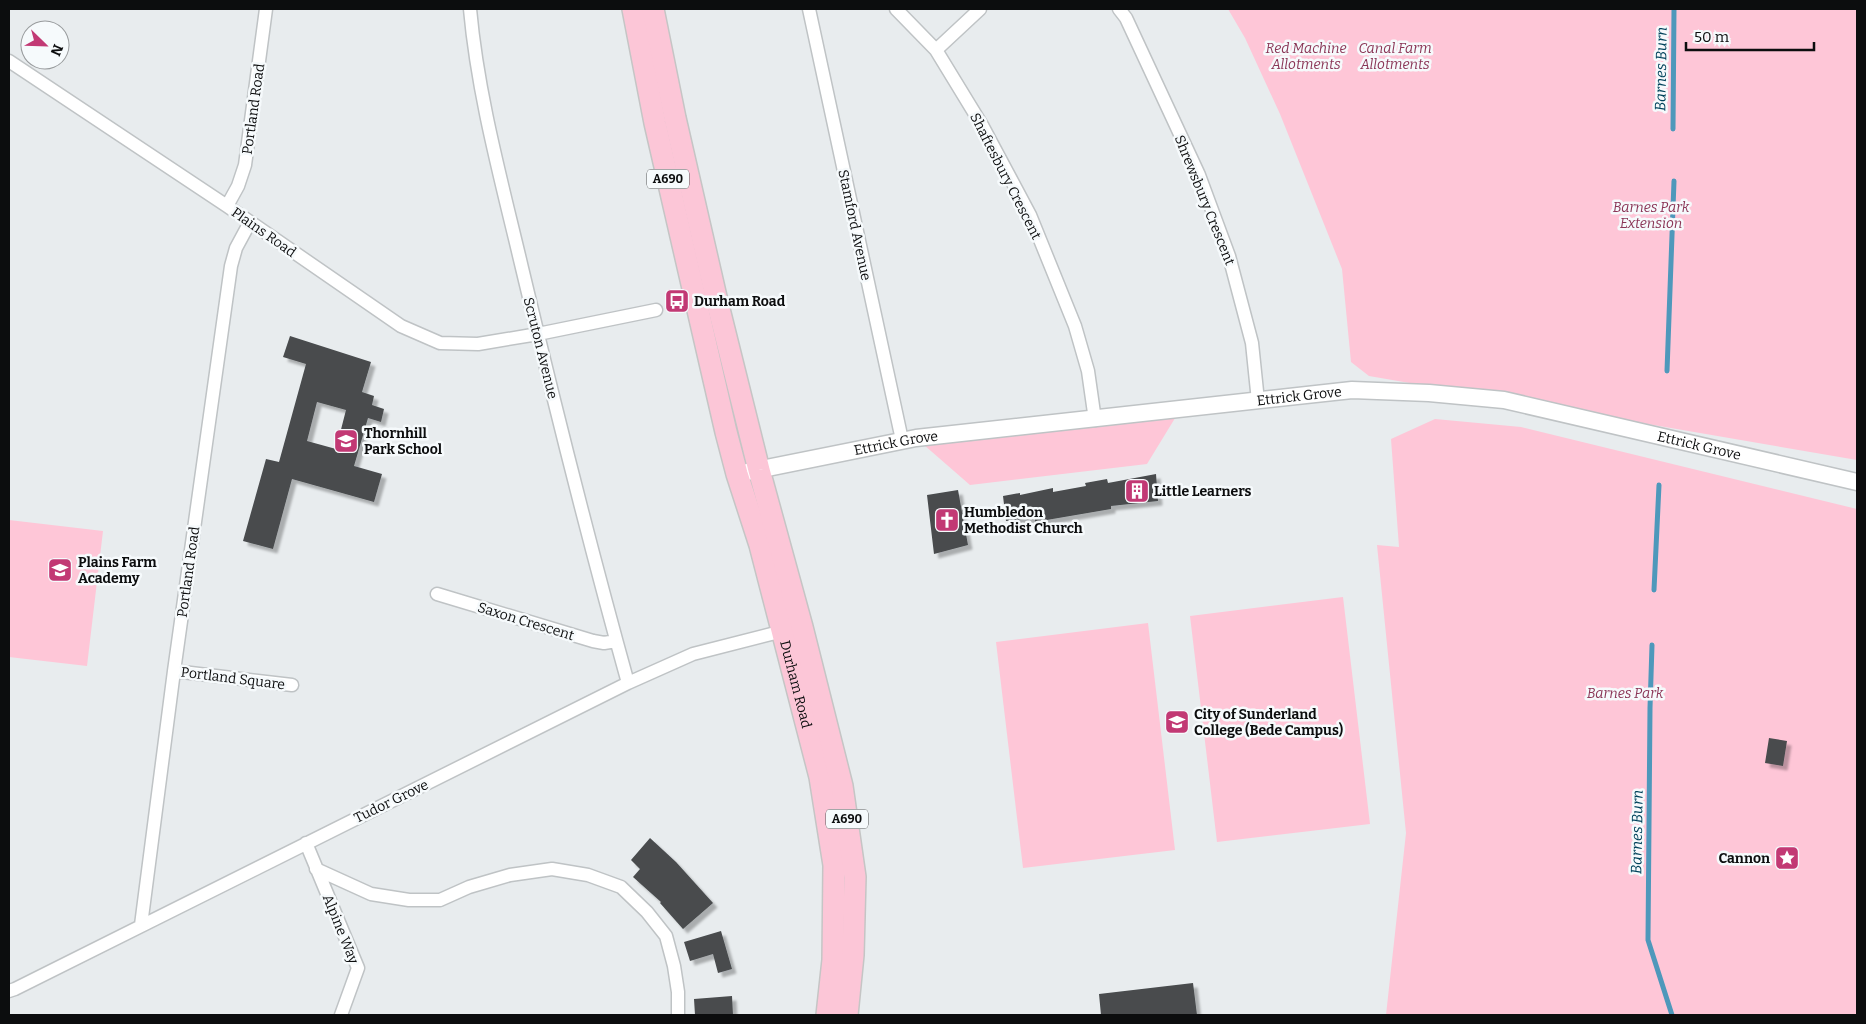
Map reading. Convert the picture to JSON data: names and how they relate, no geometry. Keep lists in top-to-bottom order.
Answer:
{
  "streets": {
    "highway": ["A690", "Durham Road"],
    "street": [
      "Portland Road",
      "Shaftesbury Crescent",
      "Shrewsbury Crescent",
      "Stamford Avenue",
      "Plains Road",
      "Scruton Avenue",
      "Ettrick Grove",
      "Saxon Crescent",
      "Portland Square",
      "Tudor Grove",
      "Alpine Way"
    ]
  },
  "crossings": [
    ["Portland Road", "Plains Road"],
    ["Portland Road", "Portland Square"],
    ["Portland Road", "Tudor Grove"],
    ["Shaftesbury Crescent", "Ettrick Grove"],
    ["Shrewsbury Crescent", "Ettrick Grove"],
    ["Stamford Avenue", "Ettrick Grove"],
    ["Plains Road", "Scruton Avenue"],
    ["Scruton Avenue", "Saxon Crescent"],
    ["Scruton Avenue", "Tudor Grove"],
    ["Ettrick Grove", "Durham Road"],
    ["Durham Road", "Tudor Grove"],
    ["Tudor Grove", "Alpine Way"]
  ],
  "water": ["Barnes Burn"],
  "parks": [
    "Red Machine Allotments",
    "Canal Farm Allotments",
    "Barnes Park Extension",
    "Barnes Park"
  ],
  "places": {
    "bus stop": ["Durham Road"],
    "school or university": ["Thornhill Park School", "Plains Farm Academy", "City of Sunderland College (Bede Campus)"],
    "building": ["Little Learners"],
    "church": ["Humbledon Methodist Church"],
    "place": ["Cannon"]
  },
  "scale_bar": "50 m",
  "north": "bottom right"
}
